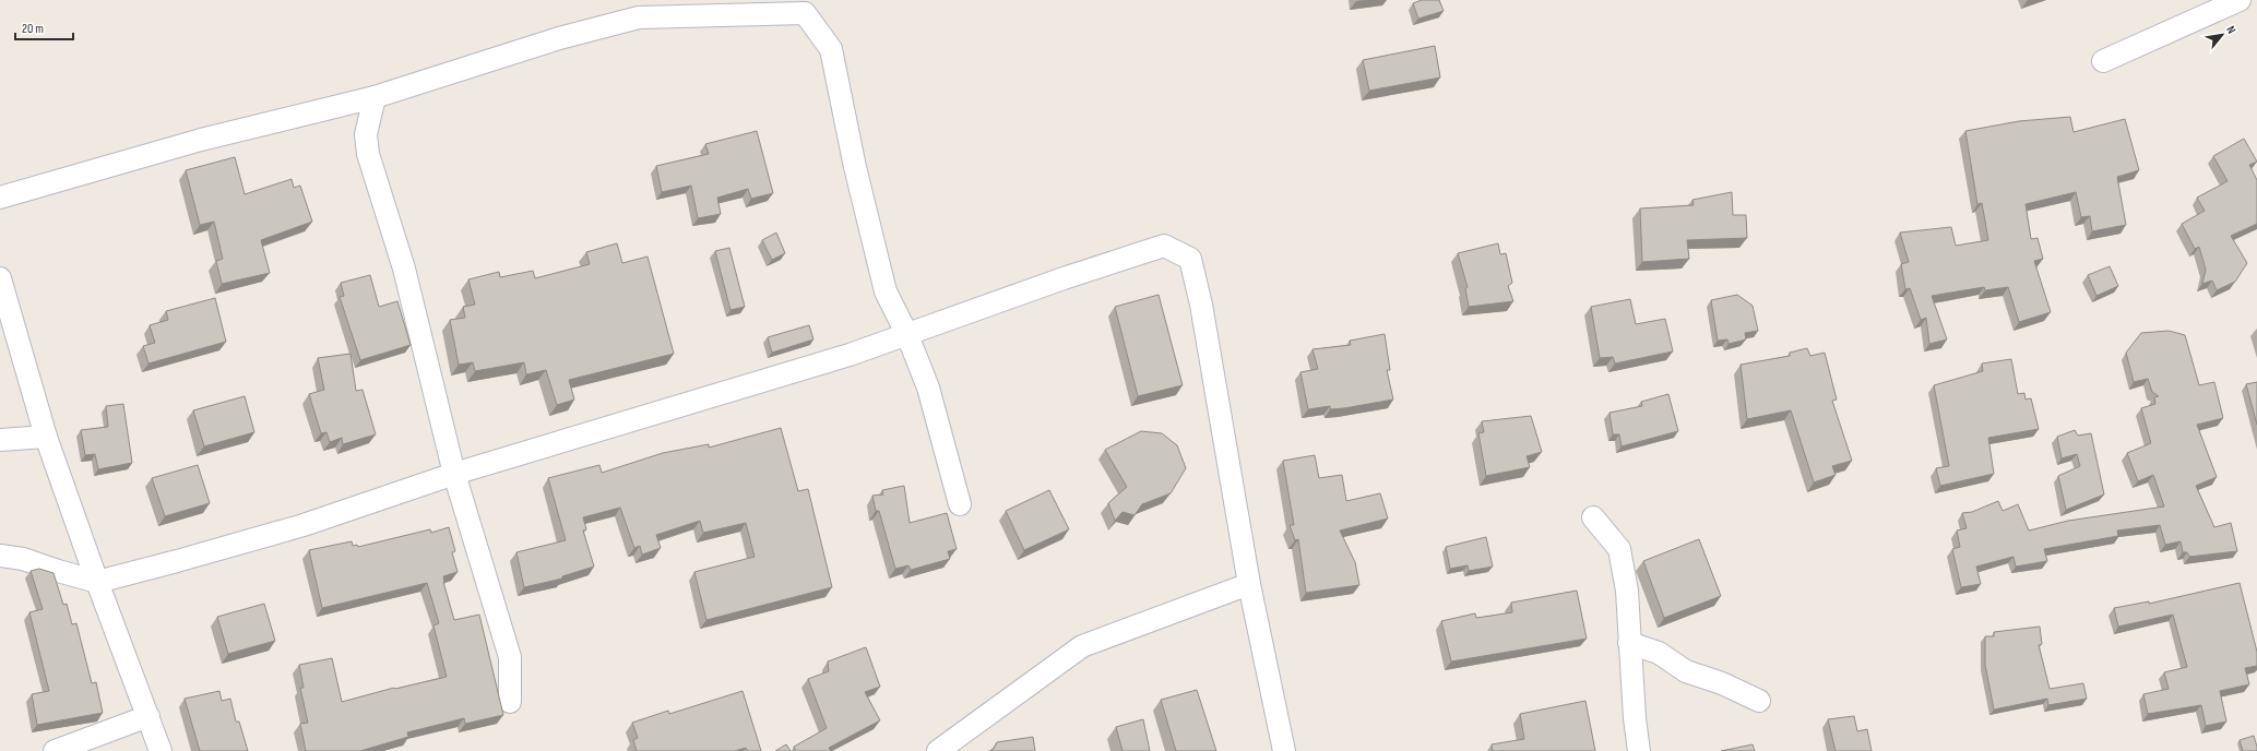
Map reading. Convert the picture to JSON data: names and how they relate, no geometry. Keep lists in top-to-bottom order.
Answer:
{
  "scale_bar": "20 m",
  "north": "top right"
}
